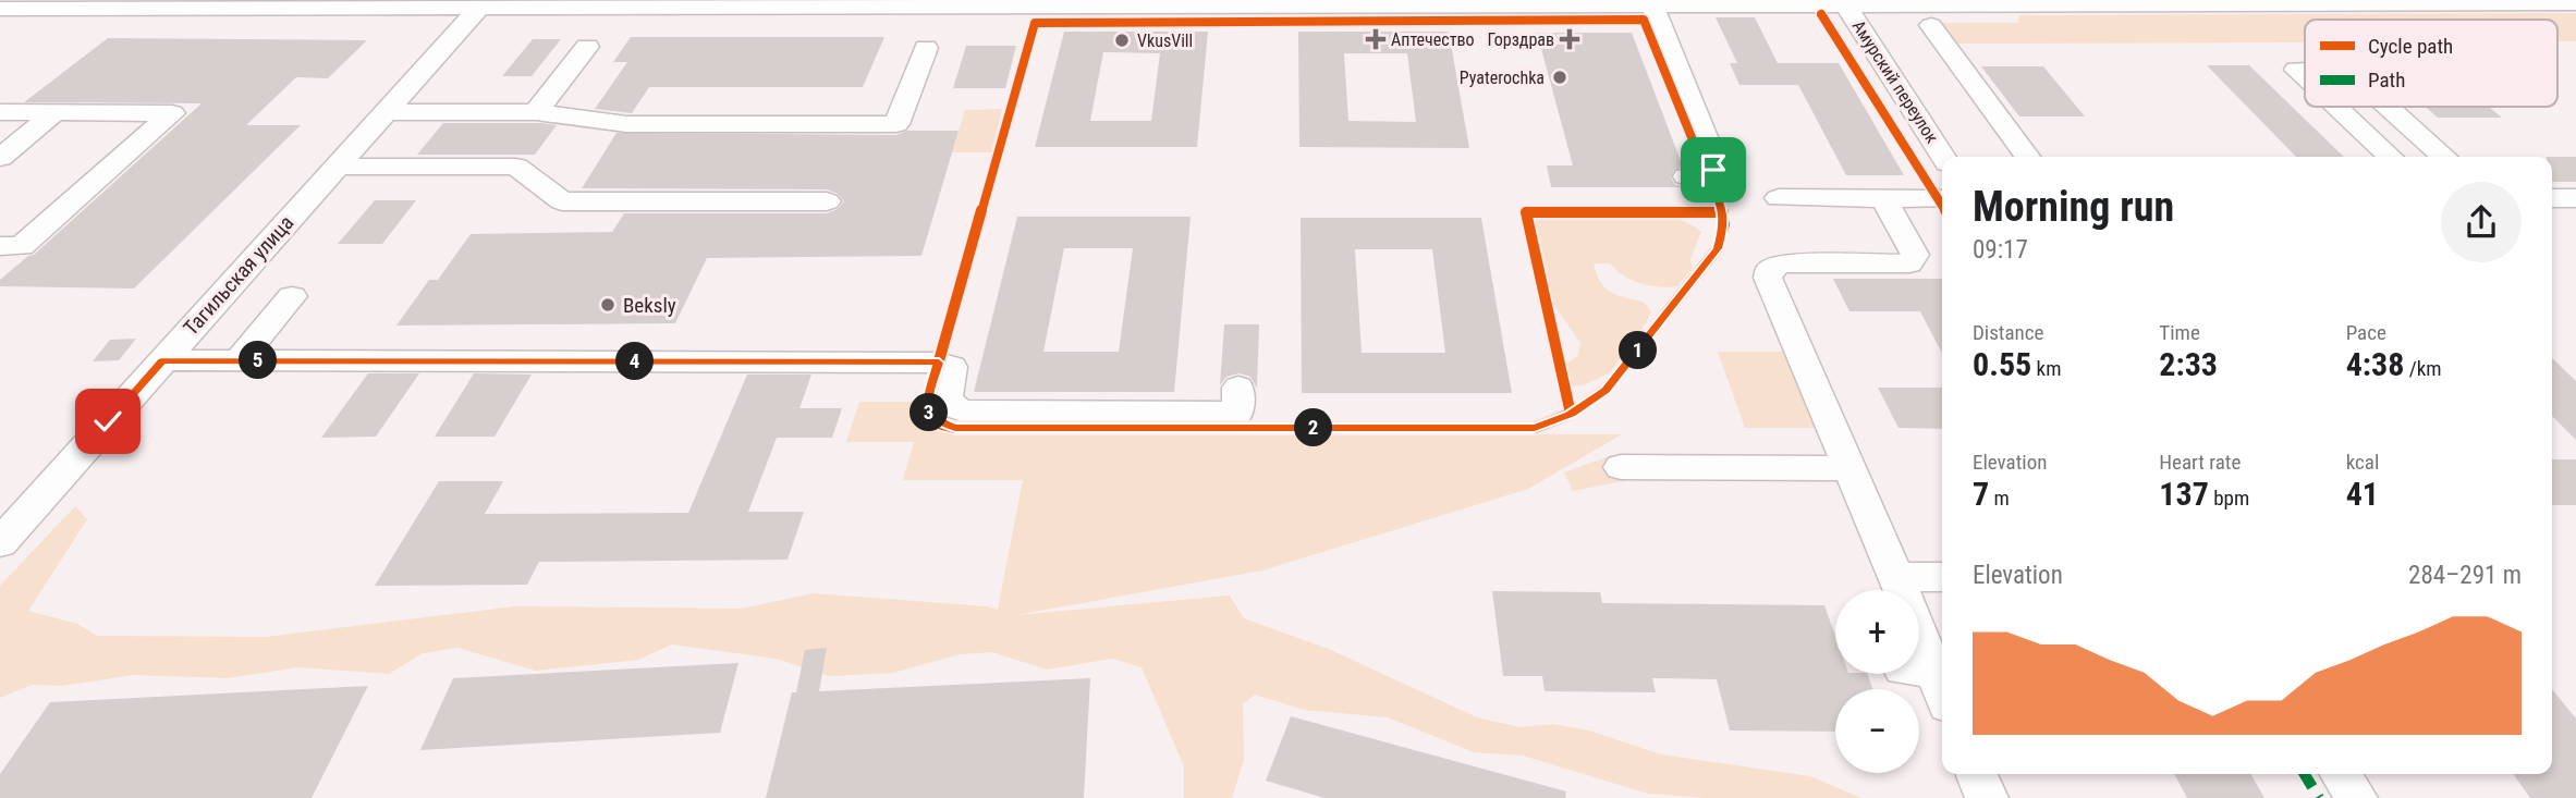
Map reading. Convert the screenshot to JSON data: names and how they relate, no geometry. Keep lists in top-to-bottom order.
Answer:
{
  "streets": {
    "street": ["Амурский переулок", "Тагильская улица"]
  },
  "places": {
    "health": ["Аптечество", "Горздрав"],
    "other": ["VkusVill", "Pyaterochka", "Beksly"]
  },
  "legend": ["Cycle path", "Path"],
  "page": {
    "heading": ["Morning run", "09:17"],
    "stats": [
      ["Distance", "0.55 km"],
      ["Time", "2:33"],
      ["Pace", "4:38 /km"],
      ["Elevation", "7 m"],
      ["Heart rate", "137 bpm"],
      ["kcal", "41"]
    ],
    "pins": [
      "1",
      "5",
      "4",
      "3",
      "2"
    ],
    "chart": ["Elevation", "284–291 m"],
    "map_buttons": ["+", "−"]
  }
}
